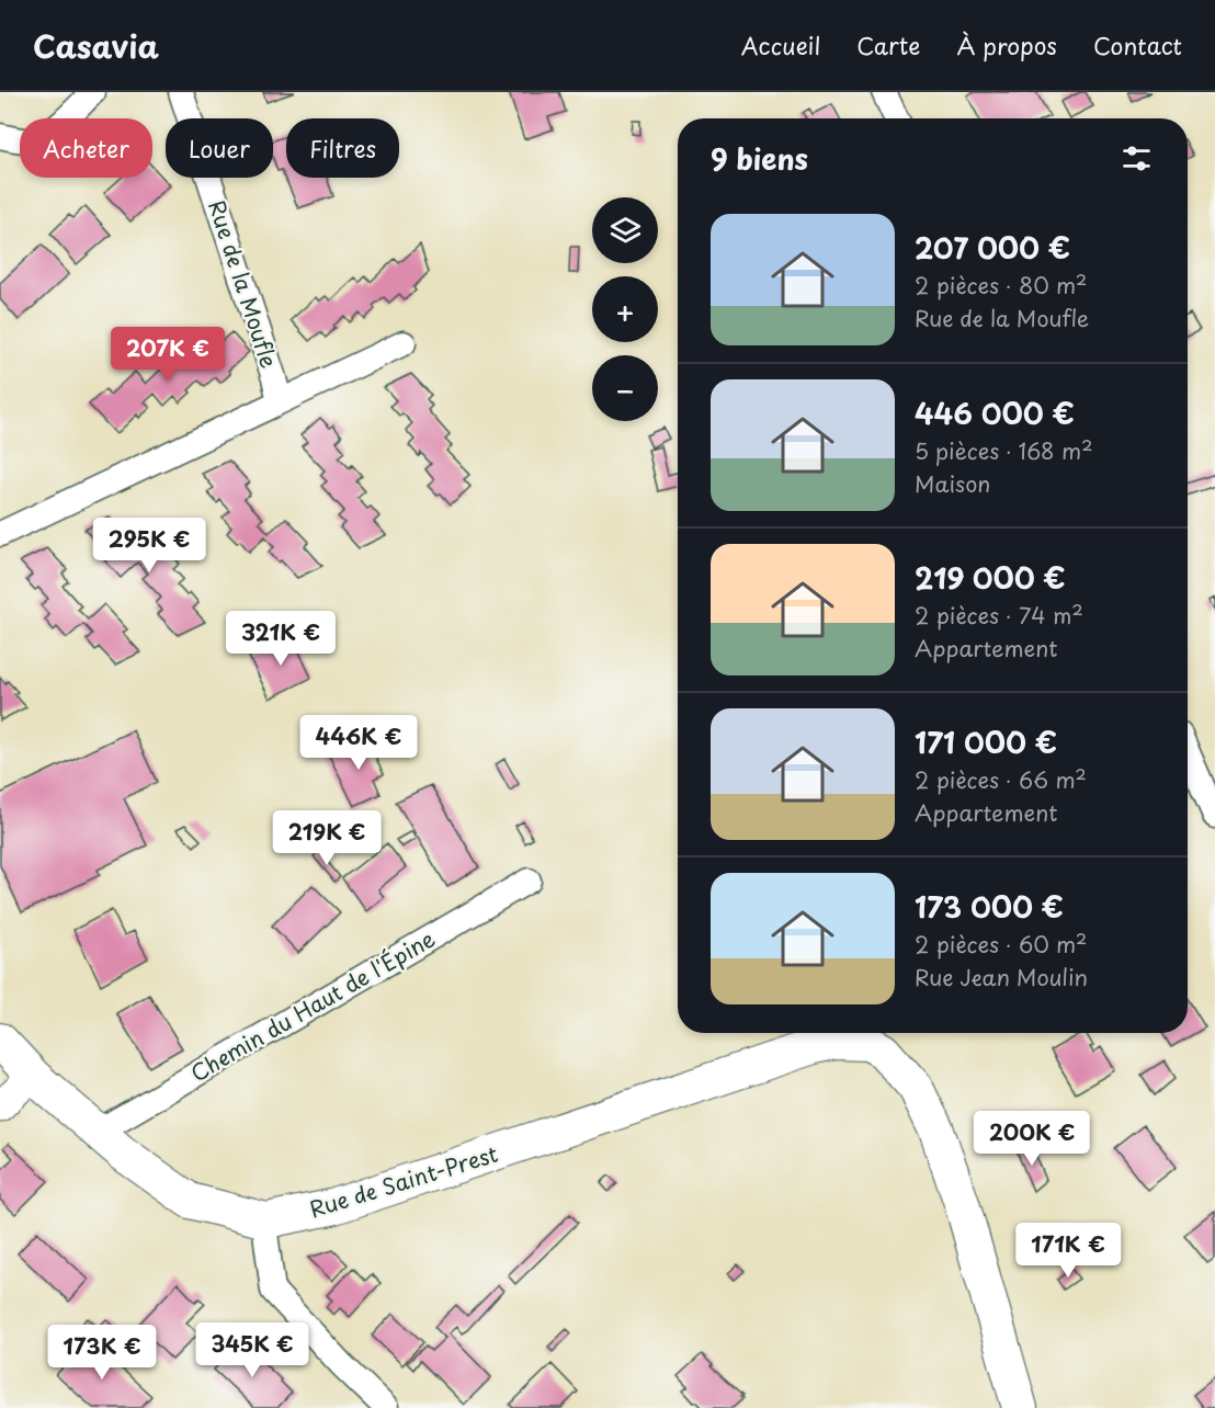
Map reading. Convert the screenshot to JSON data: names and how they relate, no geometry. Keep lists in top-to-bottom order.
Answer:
{
  "streets": {
    "main road": ["Rue de Saint-Prest"],
    "street": ["Rue de la Moufle", "Chemin du Haut de l'Épine"]
  },
  "crossings": [
    ["Chemin du Haut de l'Épine", "Rue de Saint-Prest"]
  ],
  "page": {
    "header": "Casavia",
    "nav": [
      "Accueil",
      "Carte",
      "À propos",
      "Contact"
    ],
    "chip": ["Acheter", "Louer", "Filtres"],
    "heading": "9 biens",
    "map_buttons": ["+", "−"],
    "list": [
      {
        "name": "207 000 €",
        "note": "2 pièces · 80 m² · Rue de la Moufle"
      },
      {
        "name": "446 000 €",
        "note": "5 pièces · 168 m² · Maison"
      },
      {
        "name": "219 000 €",
        "note": "2 pièces · 74 m² · Appartement"
      },
      {
        "name": "171 000 €",
        "note": "2 pièces · 66 m² · Appartement"
      },
      {
        "name": "173 000 €",
        "note": "2 pièces · 60 m² · Rue Jean Moulin"
      }
    ],
    "price": [
      "207K €",
      "295K €",
      "321K €",
      "446K €",
      "219K €",
      "200K €",
      "171K €",
      "345K €",
      "173K €"
    ]
  }
}
